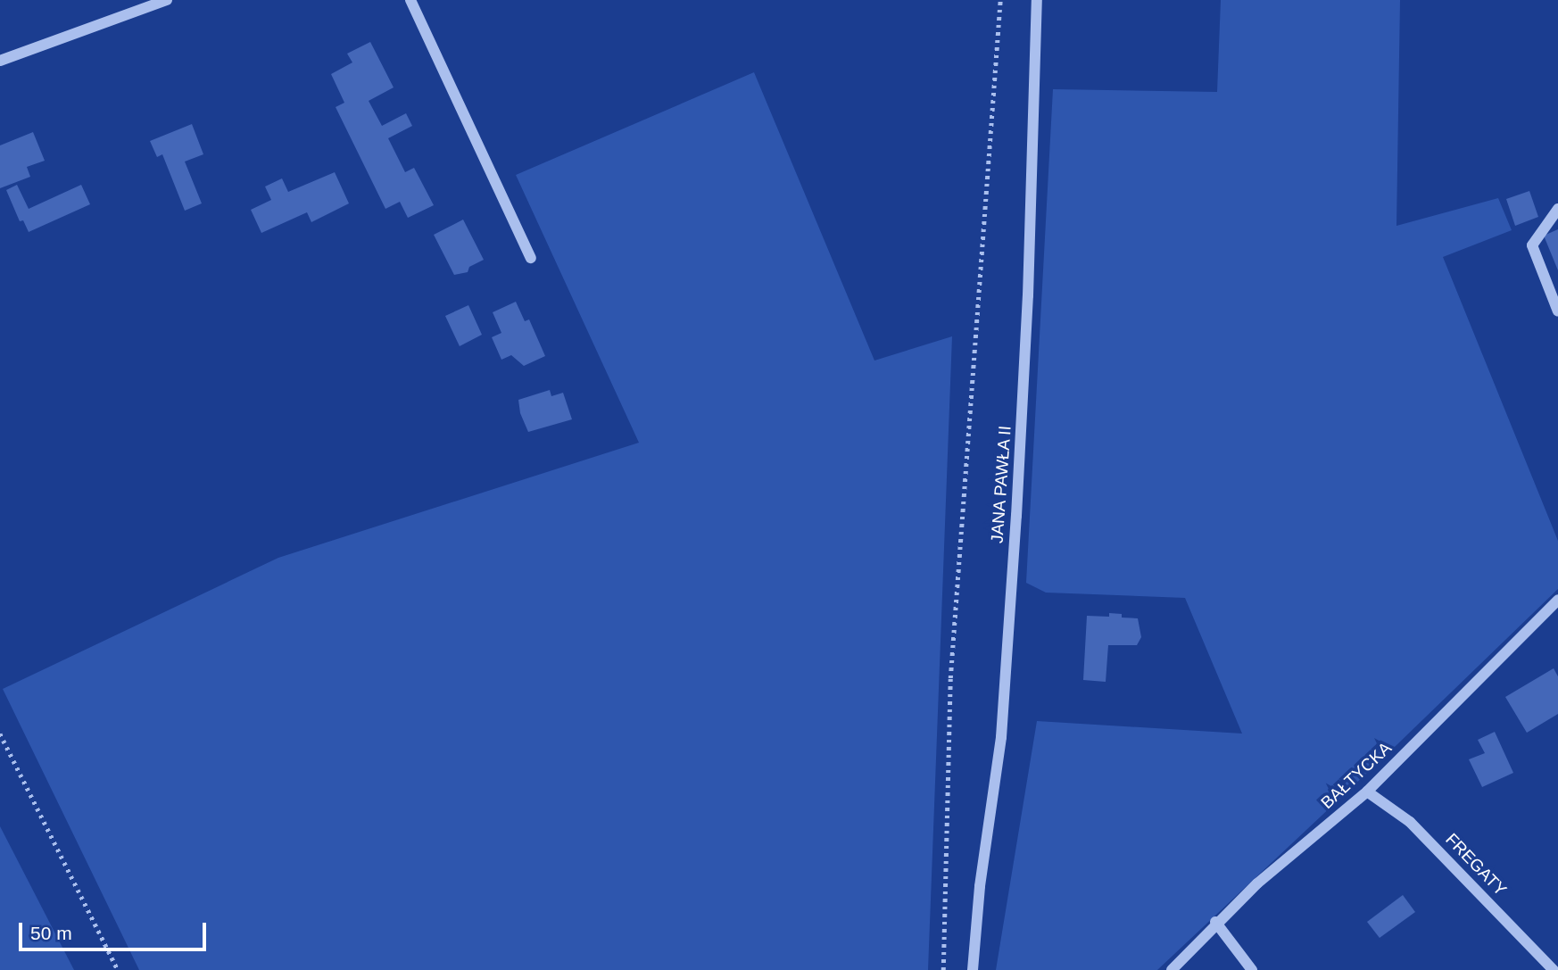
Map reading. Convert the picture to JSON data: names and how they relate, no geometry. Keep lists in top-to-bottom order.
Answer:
{
  "streets": {
    "street": ["JANA PAWŁA II", "BAŁTYCKA", "FREGATY"]
  },
  "crossings": [
    ["BAŁTYCKA", "FREGATY"]
  ],
  "scale_bar": "50 m"
}
